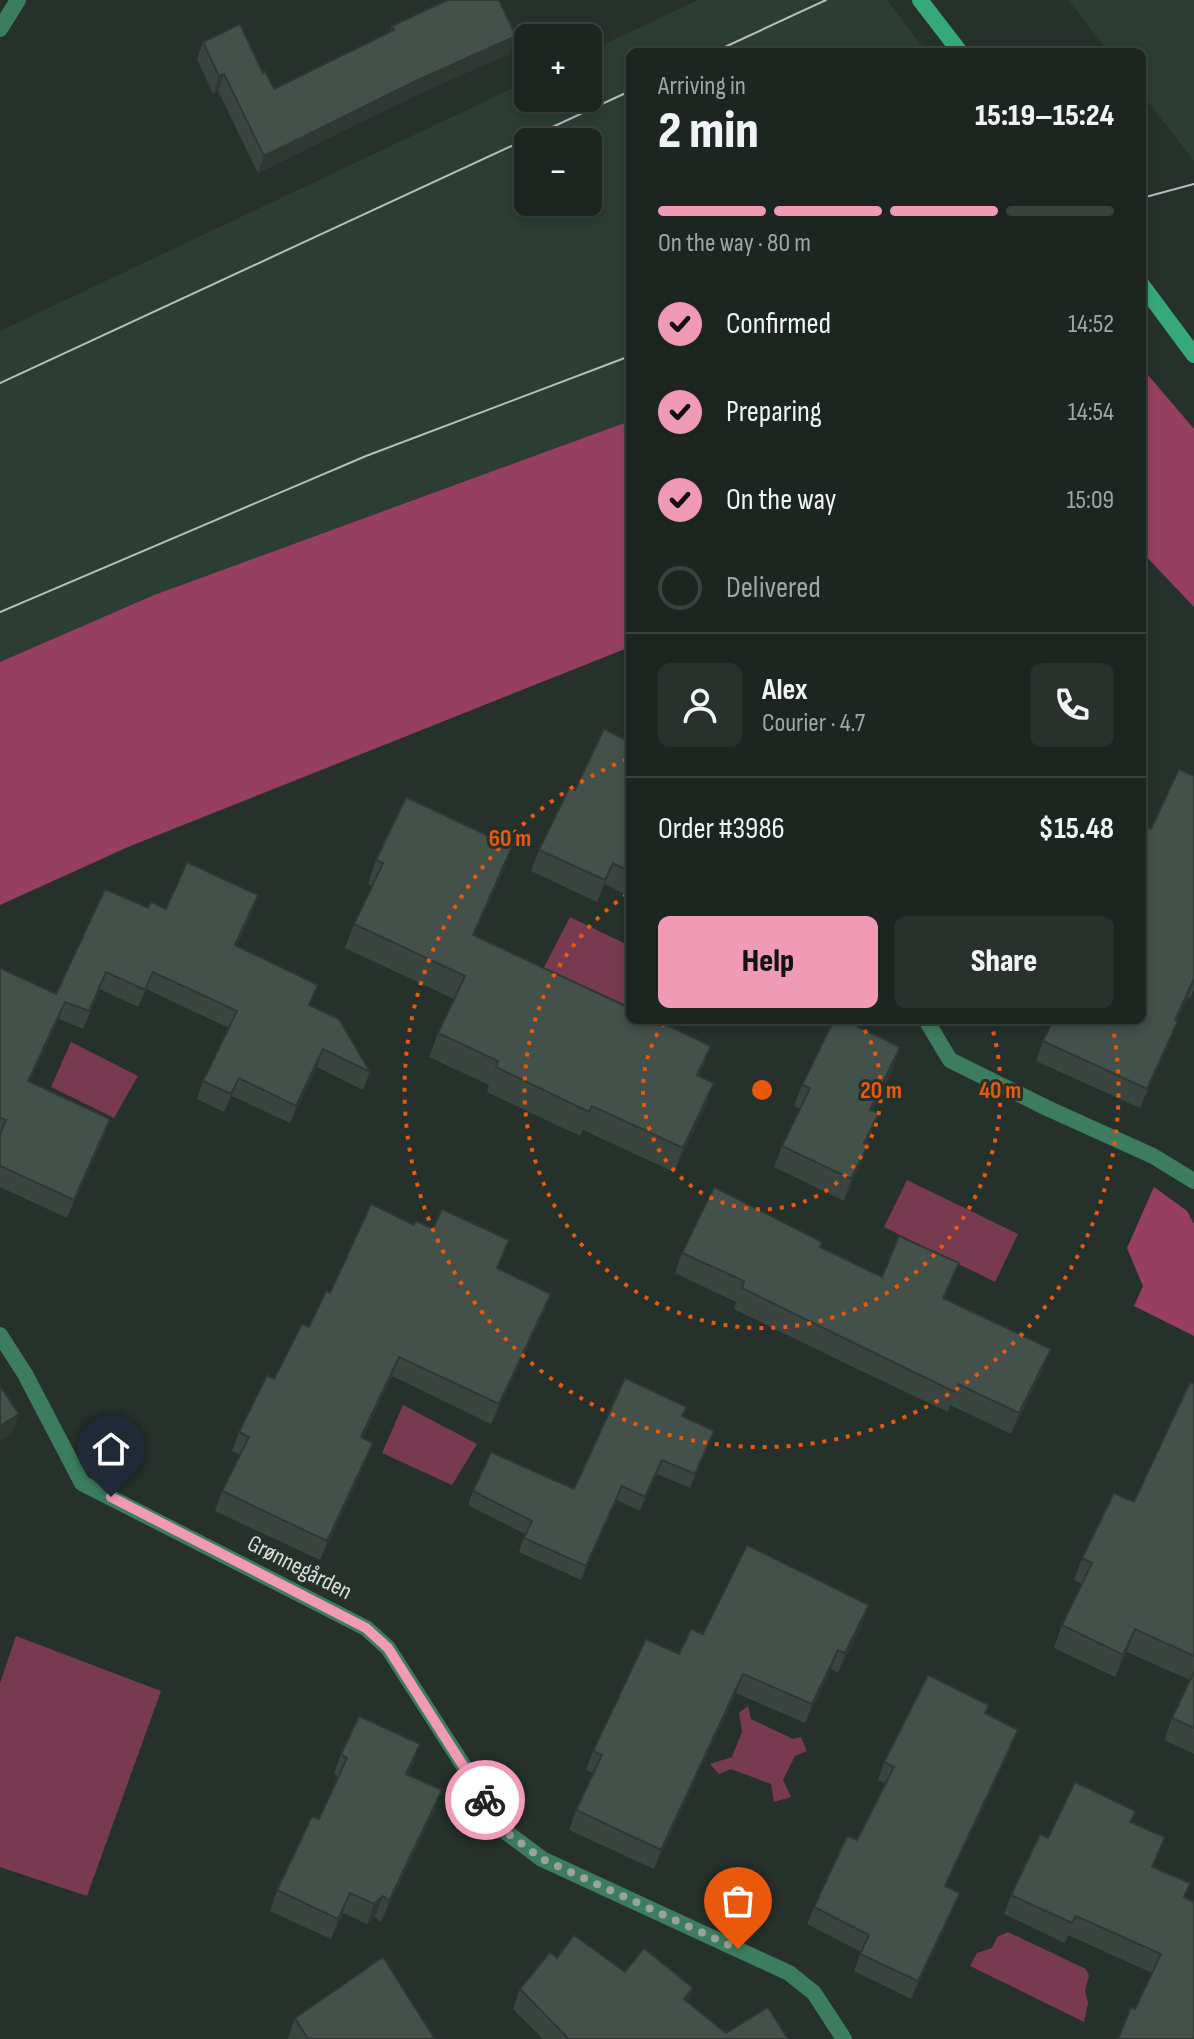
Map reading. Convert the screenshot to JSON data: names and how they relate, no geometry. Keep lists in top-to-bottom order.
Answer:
{
  "streets": {
    "street": ["Grønnegården"]
  },
  "page": {
    "map_buttons": ["+", "−"],
    "heading": ["2 min", "Arriving in", "15:19–15:24"],
    "panel": [
      "Alex",
      "Courier · 4.7",
      "Order #3986",
      "$15.48"
    ],
    "bar": "On the way · 80 m",
    "list": [
      ["Confirmed", "14:52"],
      ["Preparing", "14:54"],
      ["On the way", "15:09"],
      "Delivered"
    ],
    "buttons": ["Help", "Share"]
  },
  "rings": ["60 m", "20 m", "40 m"]
}
